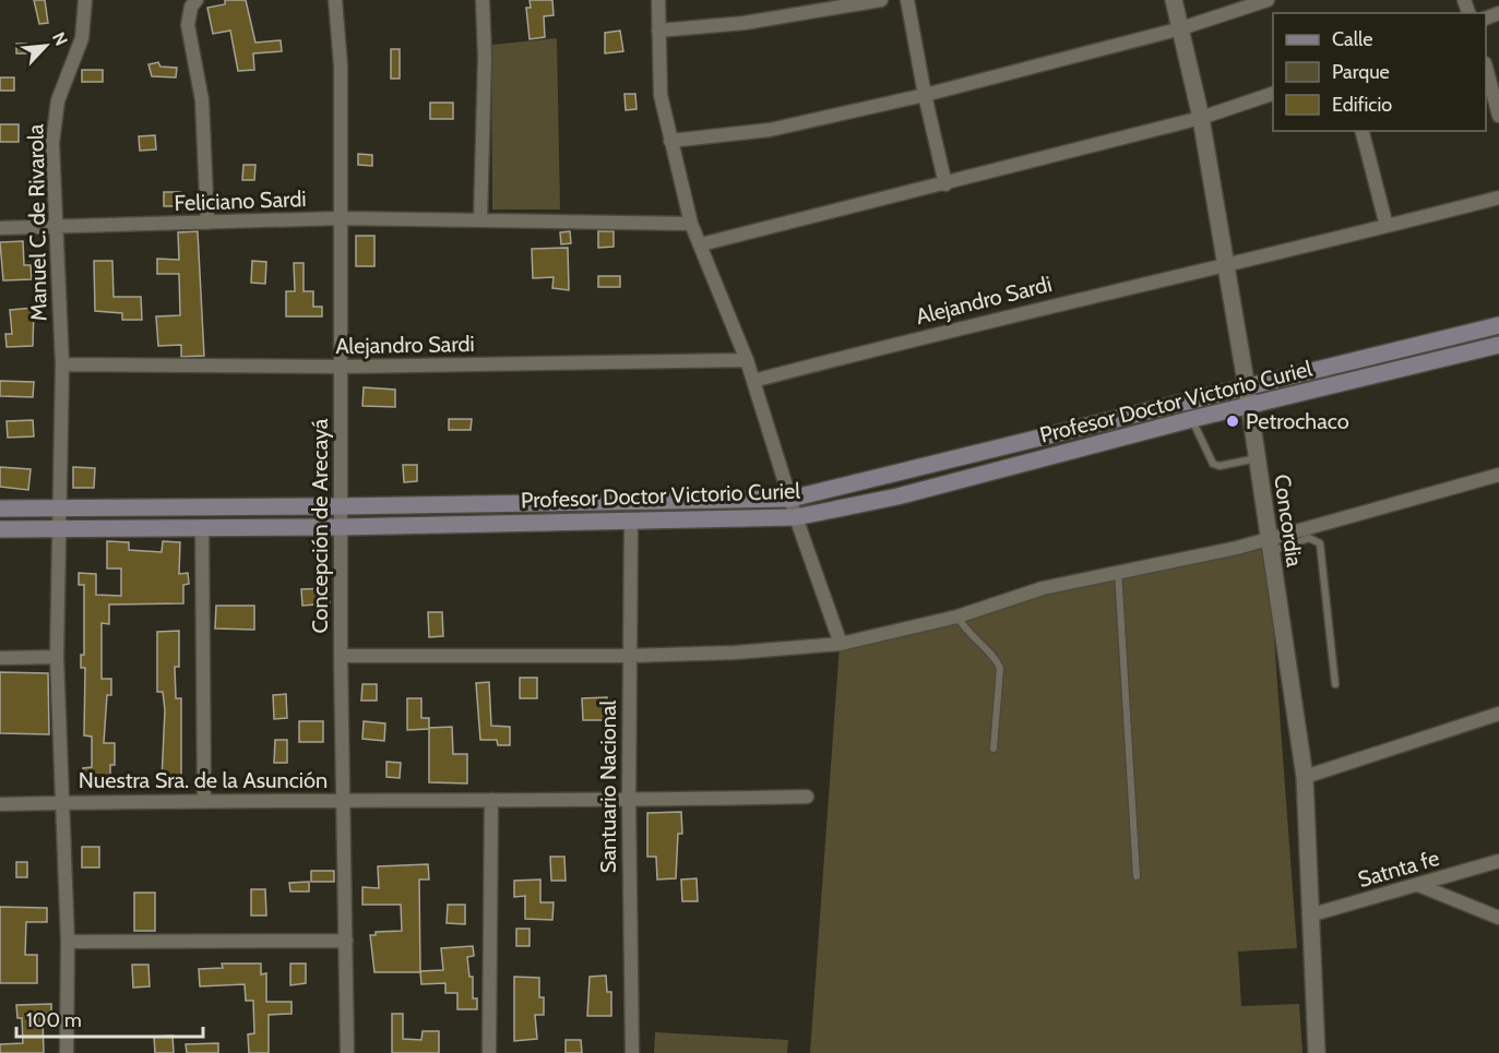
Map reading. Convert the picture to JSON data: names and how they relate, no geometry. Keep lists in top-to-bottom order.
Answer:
{
  "streets": {
    "main road": ["Profesor Doctor Victorio Curiel"],
    "street": [
      "Feliciano Sardi",
      "Manuel C. de Rivarola",
      "Alejandro Sardi",
      "Concordia",
      "Concepción de Arecayá",
      "Nuestra Sra. de la Asunción",
      "Santuario Nacional",
      "Satnta fe"
    ]
  },
  "crossings": [
    ["Feliciano Sardi", "Manuel C. de Rivarola"],
    ["Feliciano Sardi", "Concepción de Arecayá"],
    ["Manuel C. de Rivarola", "Alejandro Sardi"],
    ["Manuel C. de Rivarola", "Profesor Doctor Victorio Curiel"],
    ["Alejandro Sardi", "Concordia"],
    ["Alejandro Sardi", "Concepción de Arecayá"],
    ["Profesor Doctor Victorio Curiel", "Concordia"],
    ["Profesor Doctor Victorio Curiel", "Concepción de Arecayá"],
    ["Profesor Doctor Victorio Curiel", "Santuario Nacional"],
    ["Concordia", "Satnta fe"],
    ["Concepción de Arecayá", "Nuestra Sra. de la Asunción"],
    ["Nuestra Sra. de la Asunción", "Santuario Nacional"]
  ],
  "places": ["Petrochaco"],
  "legend": ["Calle", "Parque", "Edificio"],
  "scale_bar": "100 m",
  "north": "top right"
}
